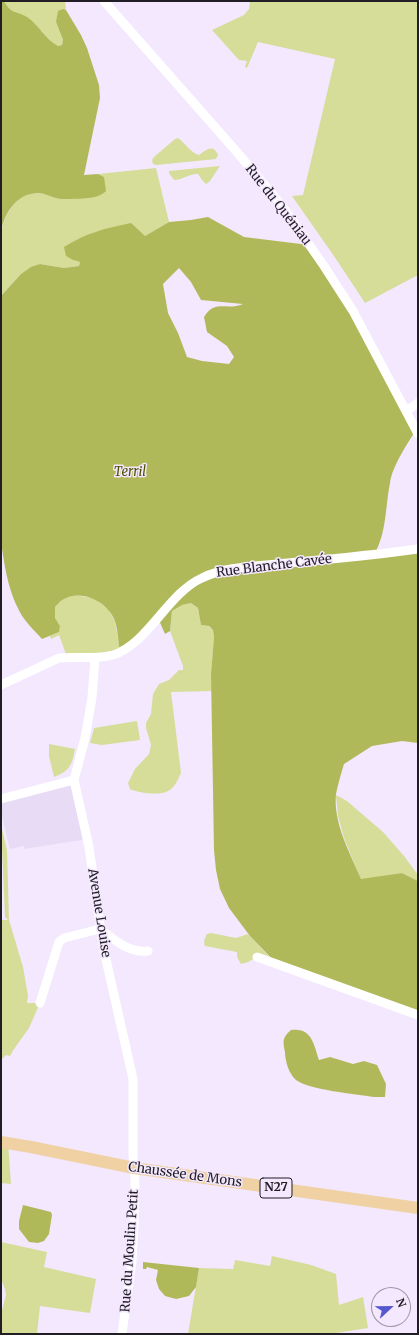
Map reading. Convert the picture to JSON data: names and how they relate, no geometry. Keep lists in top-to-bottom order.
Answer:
{
  "streets": {
    "main road": ["Chaussée de Mons", "N27"],
    "street": [
      "Rue du Quéniau",
      "Rue Blanche Cavée",
      "Avenue Louise",
      "Rue du Moulin Petit"
    ]
  },
  "crossings": [
    ["Rue Blanche Cavée", "Avenue Louise"],
    ["Avenue Louise", "Chaussée de Mons"],
    ["Avenue Louise", "Rue du Moulin Petit"],
    ["Chaussée de Mons", "Rue du Moulin Petit"]
  ],
  "parks": ["Terril"],
  "north": "right"
}
